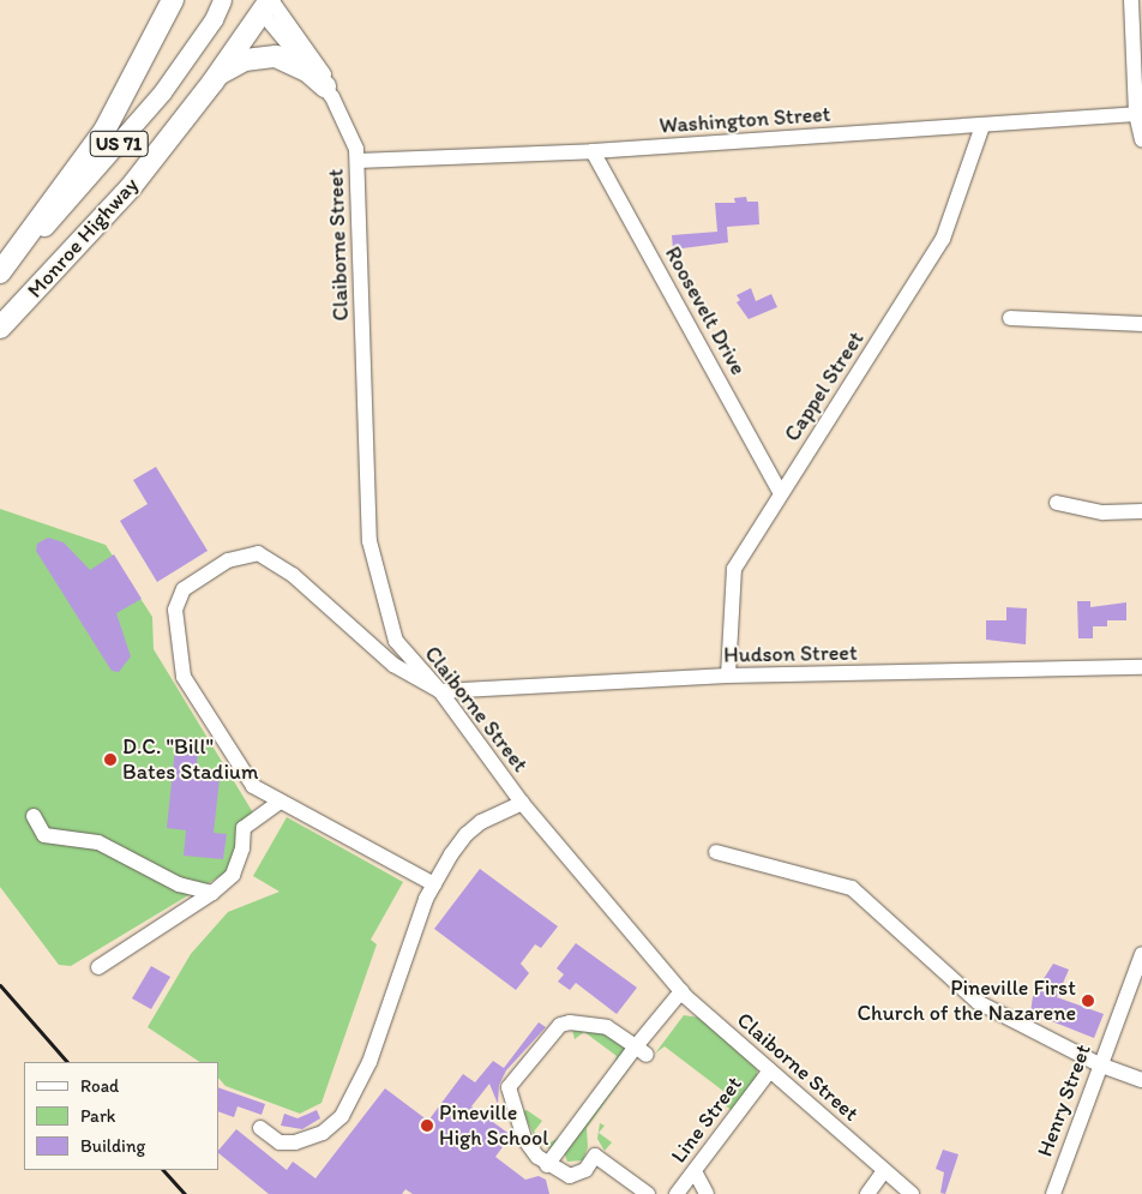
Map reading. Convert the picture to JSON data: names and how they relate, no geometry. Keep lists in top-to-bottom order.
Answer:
{
  "streets": {
    "highway": ["US 71", "Monroe Highway"],
    "street": [
      "Washington Street",
      "Claiborne Street",
      "Roosevelt Drive",
      "Cappel Street",
      "Hudson Street",
      "Henry Street",
      "Line Street"
    ]
  },
  "crossings": [
    ["Washington Street", "Claiborne Street"],
    ["Washington Street", "Roosevelt Drive"],
    ["Washington Street", "Cappel Street"],
    ["US 71", "Monroe Highway"],
    ["Monroe Highway", "Claiborne Street"],
    ["Claiborne Street", "Hudson Street"],
    ["Claiborne Street", "Line Street"],
    ["Roosevelt Drive", "Cappel Street"],
    ["Cappel Street", "Hudson Street"]
  ],
  "places": ["D.C. \"Bill\" Bates Stadium", "Pineville First Church of the Nazarene", "Pineville High School"],
  "legend": ["Road", "Park", "Building"]
}
